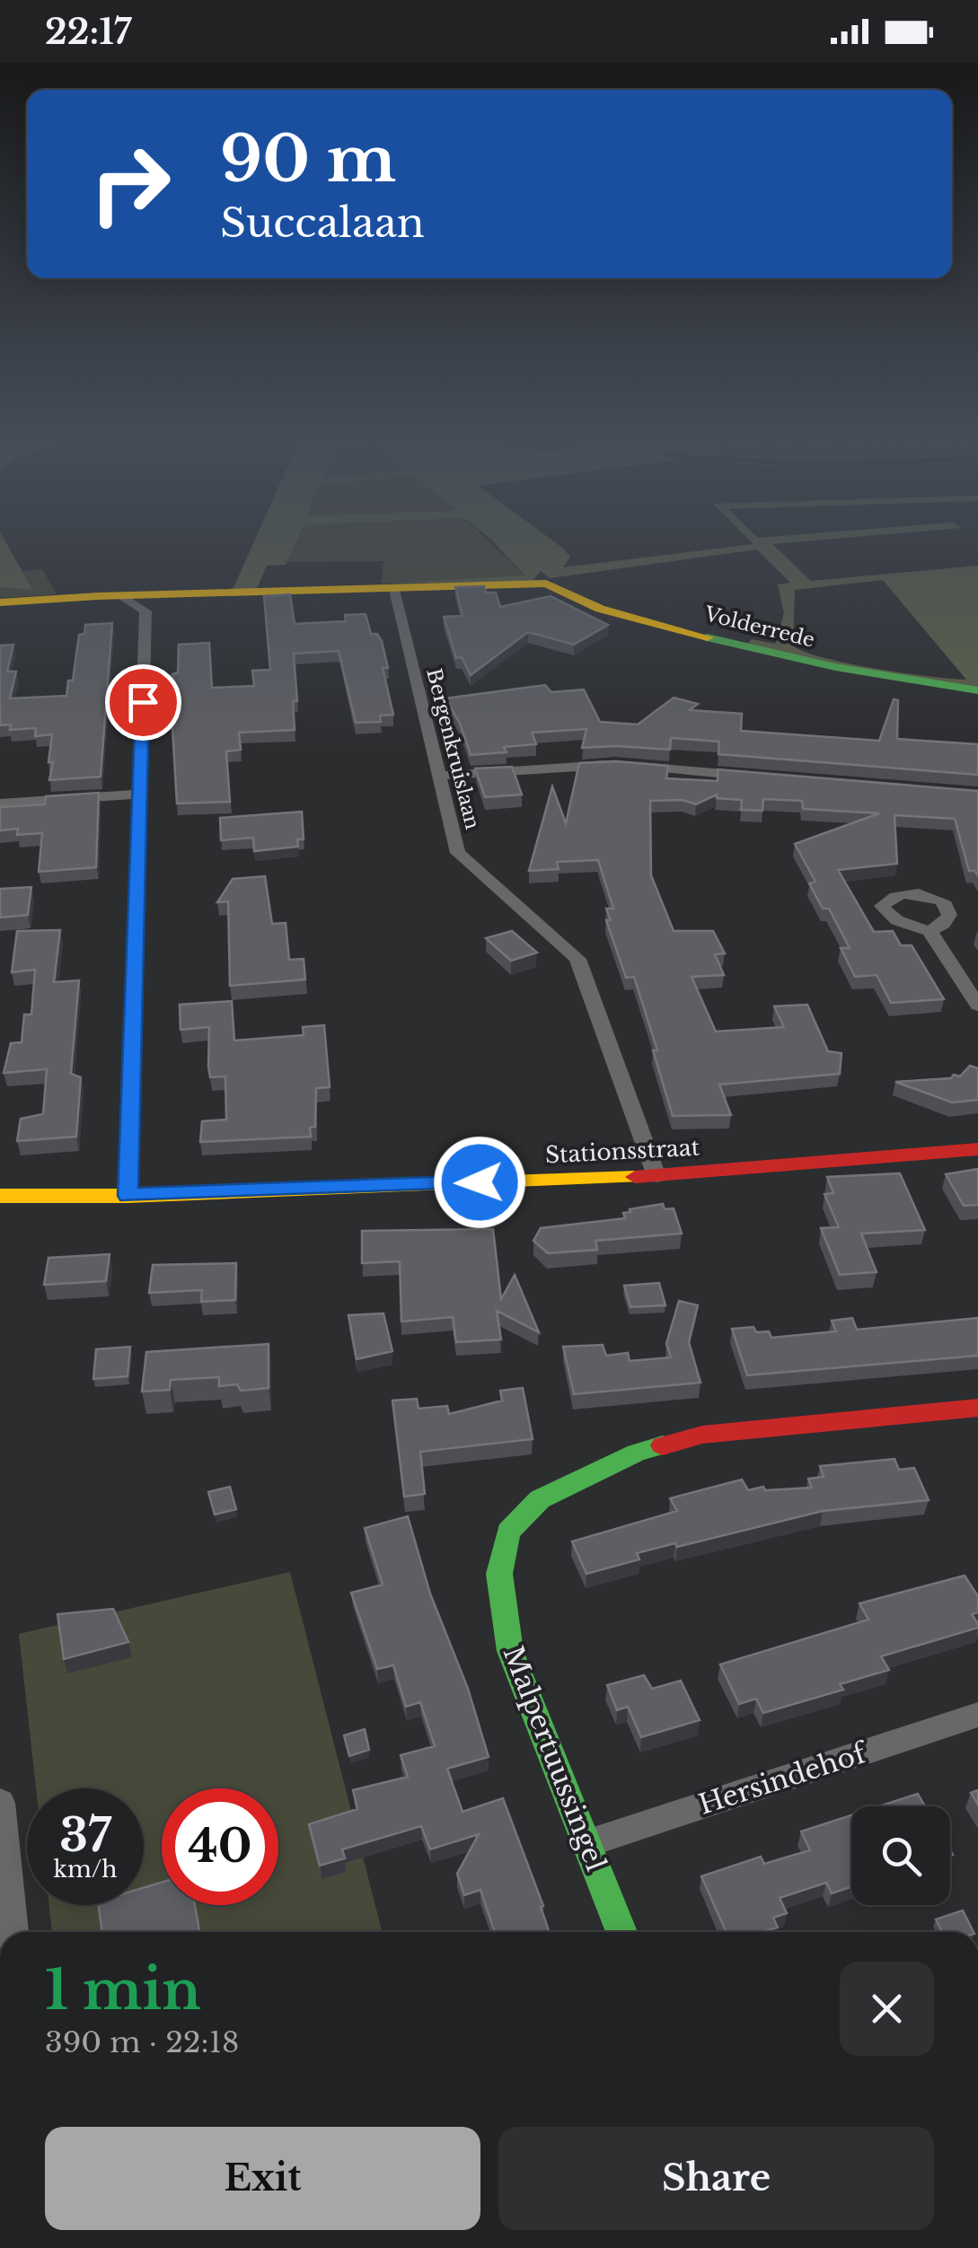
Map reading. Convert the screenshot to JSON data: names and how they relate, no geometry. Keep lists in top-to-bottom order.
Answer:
{
  "streets": {
    "street": [
      "Volderrede",
      "Bergenkruislaan",
      "Stationsstraat",
      "Malpertuussingel",
      "Hersindehof"
    ]
  },
  "crossings": [
    ["Volderrede", "Bergenkruislaan"],
    ["Bergenkruislaan", "Stationsstraat"],
    ["Malpertuussingel", "Hersindehof"]
  ],
  "page": {
    "status": "22:17",
    "turn": ["90 m", "Succalaan"],
    "speed": "37 km/h",
    "limit": "40",
    "heading": ["1 min", "390 m · 22:18"],
    "buttons": ["Exit", "Share"]
  }
}
